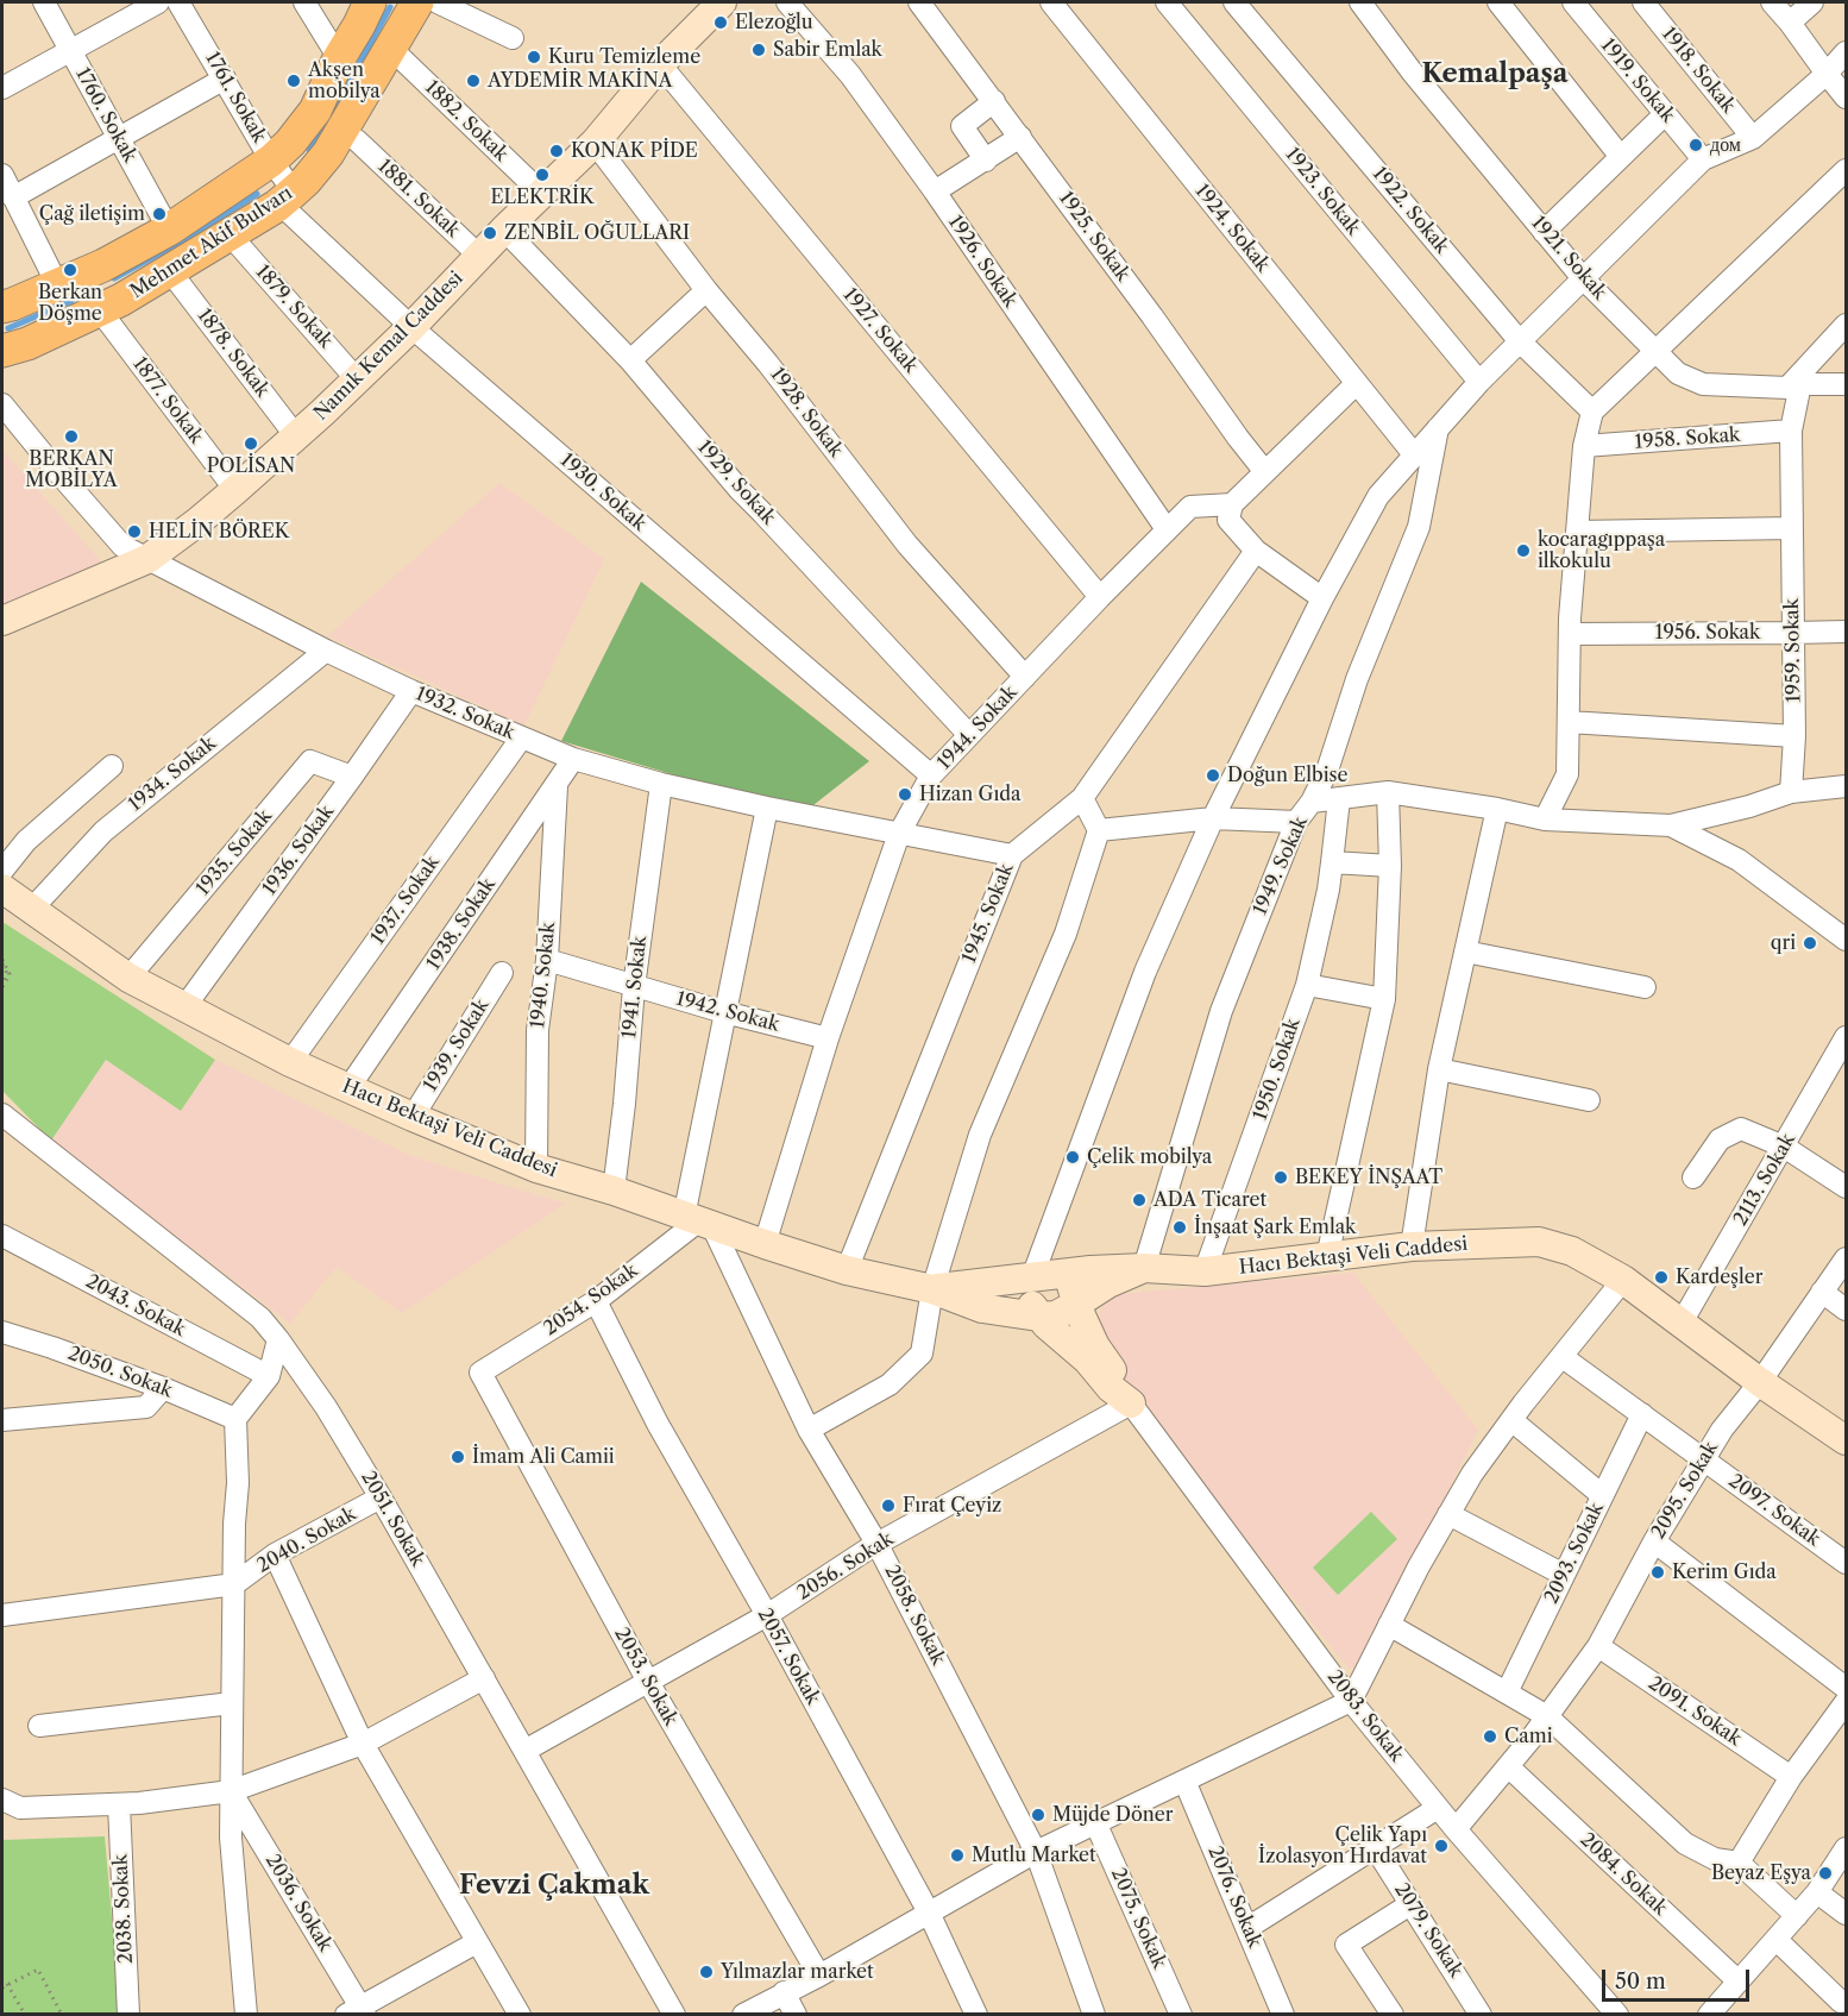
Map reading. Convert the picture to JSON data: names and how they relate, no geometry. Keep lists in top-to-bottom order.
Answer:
{
  "streets": {
    "main road": ["Mehmet Akif Bulvarı"],
    "street": [
      "1918. Sokak",
      "1919. Sokak",
      "1761. Sokak",
      "1760. Sokak",
      "1882. Sokak",
      "1923. Sokak",
      "1881. Sokak",
      "1922. Sokak",
      "1924. Sokak",
      "1925. Sokak",
      "1921. Sokak",
      "1926. Sokak",
      "1879. Sokak",
      "1927. Sokak",
      "Namık Kemal Caddesi",
      "1878. Sokak",
      "1877. Sokak",
      "1928. Sokak",
      "1958. Sokak",
      "1929. Sokak",
      "1930. Sokak",
      "1956. Sokak",
      "1959. Sokak",
      "1932. Sokak",
      "1944. Sokak",
      "1934. Sokak",
      "1936. Sokak",
      "1935. Sokak",
      "1949. Sokak",
      "1937. Sokak",
      "1945. Sokak",
      "1938. Sokak",
      "1940. Sokak",
      "1941. Sokak",
      "1942. Sokak",
      "1939. Sokak",
      "1950. Sokak",
      "Hacı Bektaşi Veli Caddesi",
      "2113. Sokak",
      "2054. Sokak",
      "2043. Sokak",
      "2050. Sokak",
      "2095. Sokak",
      "2097. Sokak",
      "2051. Sokak",
      "2040. Sokak",
      "2093. Sokak",
      "2056. Sokak",
      "2058. Sokak",
      "2057. Sokak",
      "2053. Sokak",
      "2091. Sokak",
      "2083. Sokak",
      "2084. Sokak",
      "2076. Sokak",
      "2036. Sokak",
      "2038. Sokak",
      "2075. Sokak",
      "2079. Sokak"
    ]
  },
  "crossings": [
    ["1761. Sokak", "Mehmet Akif Bulvarı"],
    ["1761. Sokak", "1930. Sokak"],
    ["1760. Sokak", "Mehmet Akif Bulvarı"],
    ["1882. Sokak", "Mehmet Akif Bulvarı"],
    ["1882. Sokak", "Namık Kemal Caddesi"],
    ["1881. Sokak", "Namık Kemal Caddesi"],
    ["Mehmet Akif Bulvarı", "1879. Sokak"],
    ["Mehmet Akif Bulvarı", "1878. Sokak"],
    ["Mehmet Akif Bulvarı", "1877. Sokak"],
    ["Mehmet Akif Bulvarı", "1930. Sokak"],
    ["1921. Sokak", "1959. Sokak"],
    ["1926. Sokak", "1944. Sokak"],
    ["1879. Sokak", "Namık Kemal Caddesi"],
    ["1927. Sokak", "Namık Kemal Caddesi"],
    ["1927. Sokak", "1944. Sokak"],
    ["Namık Kemal Caddesi", "1878. Sokak"],
    ["Namık Kemal Caddesi", "1877. Sokak"],
    ["Namık Kemal Caddesi", "1928. Sokak"],
    ["Namık Kemal Caddesi", "1929. Sokak"],
    ["Namık Kemal Caddesi", "1930. Sokak"],
    ["Namık Kemal Caddesi", "1932. Sokak"],
    ["1928. Sokak", "1944. Sokak"],
    ["1958. Sokak", "1959. Sokak"],
    ["1929. Sokak", "1944. Sokak"],
    ["1930. Sokak", "1944. Sokak"],
    ["1956. Sokak", "1959. Sokak"],
    ["1932. Sokak", "1944. Sokak"],
    ["1932. Sokak", "1934. Sokak"],
    ["1932. Sokak", "1936. Sokak"],
    ["1932. Sokak", "1937. Sokak"],
    ["1932. Sokak", "1945. Sokak"],
    ["1932. Sokak", "1938. Sokak"],
    ["1932. Sokak", "1941. Sokak"],
    ["1944. Sokak", "1942. Sokak"],
    ["1944. Sokak", "Hacı Bektaşi Veli Caddesi"],
    ["1934. Sokak", "Hacı Bektaşi Veli Caddesi"],
    ["1936. Sokak", "1935. Sokak"],
    ["1936. Sokak", "Hacı Bektaşi Veli Caddesi"],
    ["1935. Sokak", "Hacı Bektaşi Veli Caddesi"],
    ["1949. Sokak", "Hacı Bektaşi Veli Caddesi"],
    ["1937. Sokak", "Hacı Bektaşi Veli Caddesi"],
    ["1945. Sokak", "Hacı Bektaşi Veli Caddesi"],
    ["1938. Sokak", "1940. Sokak"],
    ["1938. Sokak", "Hacı Bektaşi Veli Caddesi"],
    ["1940. Sokak", "1942. Sokak"],
    ["1940. Sokak", "Hacı Bektaşi Veli Caddesi"],
    ["1941. Sokak", "1942. Sokak"],
    ["1941. Sokak", "Hacı Bektaşi Veli Caddesi"],
    ["1939. Sokak", "Hacı Bektaşi Veli Caddesi"],
    ["1950. Sokak", "Hacı Bektaşi Veli Caddesi"],
    ["Hacı Bektaşi Veli Caddesi", "2113. Sokak"],
    ["Hacı Bektaşi Veli Caddesi", "2054. Sokak"],
    ["Hacı Bektaşi Veli Caddesi", "2095. Sokak"],
    ["Hacı Bektaşi Veli Caddesi", "2058. Sokak"],
    ["2054. Sokak", "2058. Sokak"],
    ["2054. Sokak", "2057. Sokak"],
    ["2054. Sokak", "2053. Sokak"],
    ["2095. Sokak", "2097. Sokak"],
    ["2095. Sokak", "2091. Sokak"],
    ["2095. Sokak", "2083. Sokak"],
    ["2095. Sokak", "2084. Sokak"],
    ["2097. Sokak", "2093. Sokak"],
    ["2051. Sokak", "2040. Sokak"],
    ["2051. Sokak", "2056. Sokak"],
    ["2056. Sokak", "2058. Sokak"],
    ["2056. Sokak", "2057. Sokak"],
    ["2056. Sokak", "2053. Sokak"],
    ["2056. Sokak", "2083. Sokak"]
  ],
  "districts": ["Kemalpaşa", "Fevzi Çakmak"],
  "places": [
    "Elezoğlu",
    "Sabir Emlak",
    "Kuru Temizleme",
    "Akşen mobilya",
    "AYDEMİR MAKİNA",
    "дом",
    "KONAK PİDE",
    "ELEKTRİK",
    "Çağ iletişim",
    "ZENBİL OĞULLARI",
    "Berkan Döşme",
    "BERKAN MOBİLYA",
    "POLİSAN",
    "HELİN BÖREK",
    "kocaragıppaşa ilkokulu",
    "Doğun Elbise",
    "Hizan Gıda",
    "qri",
    "Çelik mobilya",
    "BEKEY İNŞAAT",
    "ADA Ticaret",
    "İnşaat Şark Emlak",
    "Kardeşler",
    "İmam Ali Camii",
    "Fırat Çeyiz",
    "Kerim Gıda",
    "Cami",
    "Müjde Döner",
    "Çelik Yapı İzolasyon Hırdavat",
    "Mutlu Market",
    "Beyaz Eşya",
    "Yılmazlar market"
  ],
  "scale_bar": "50 m"
}
